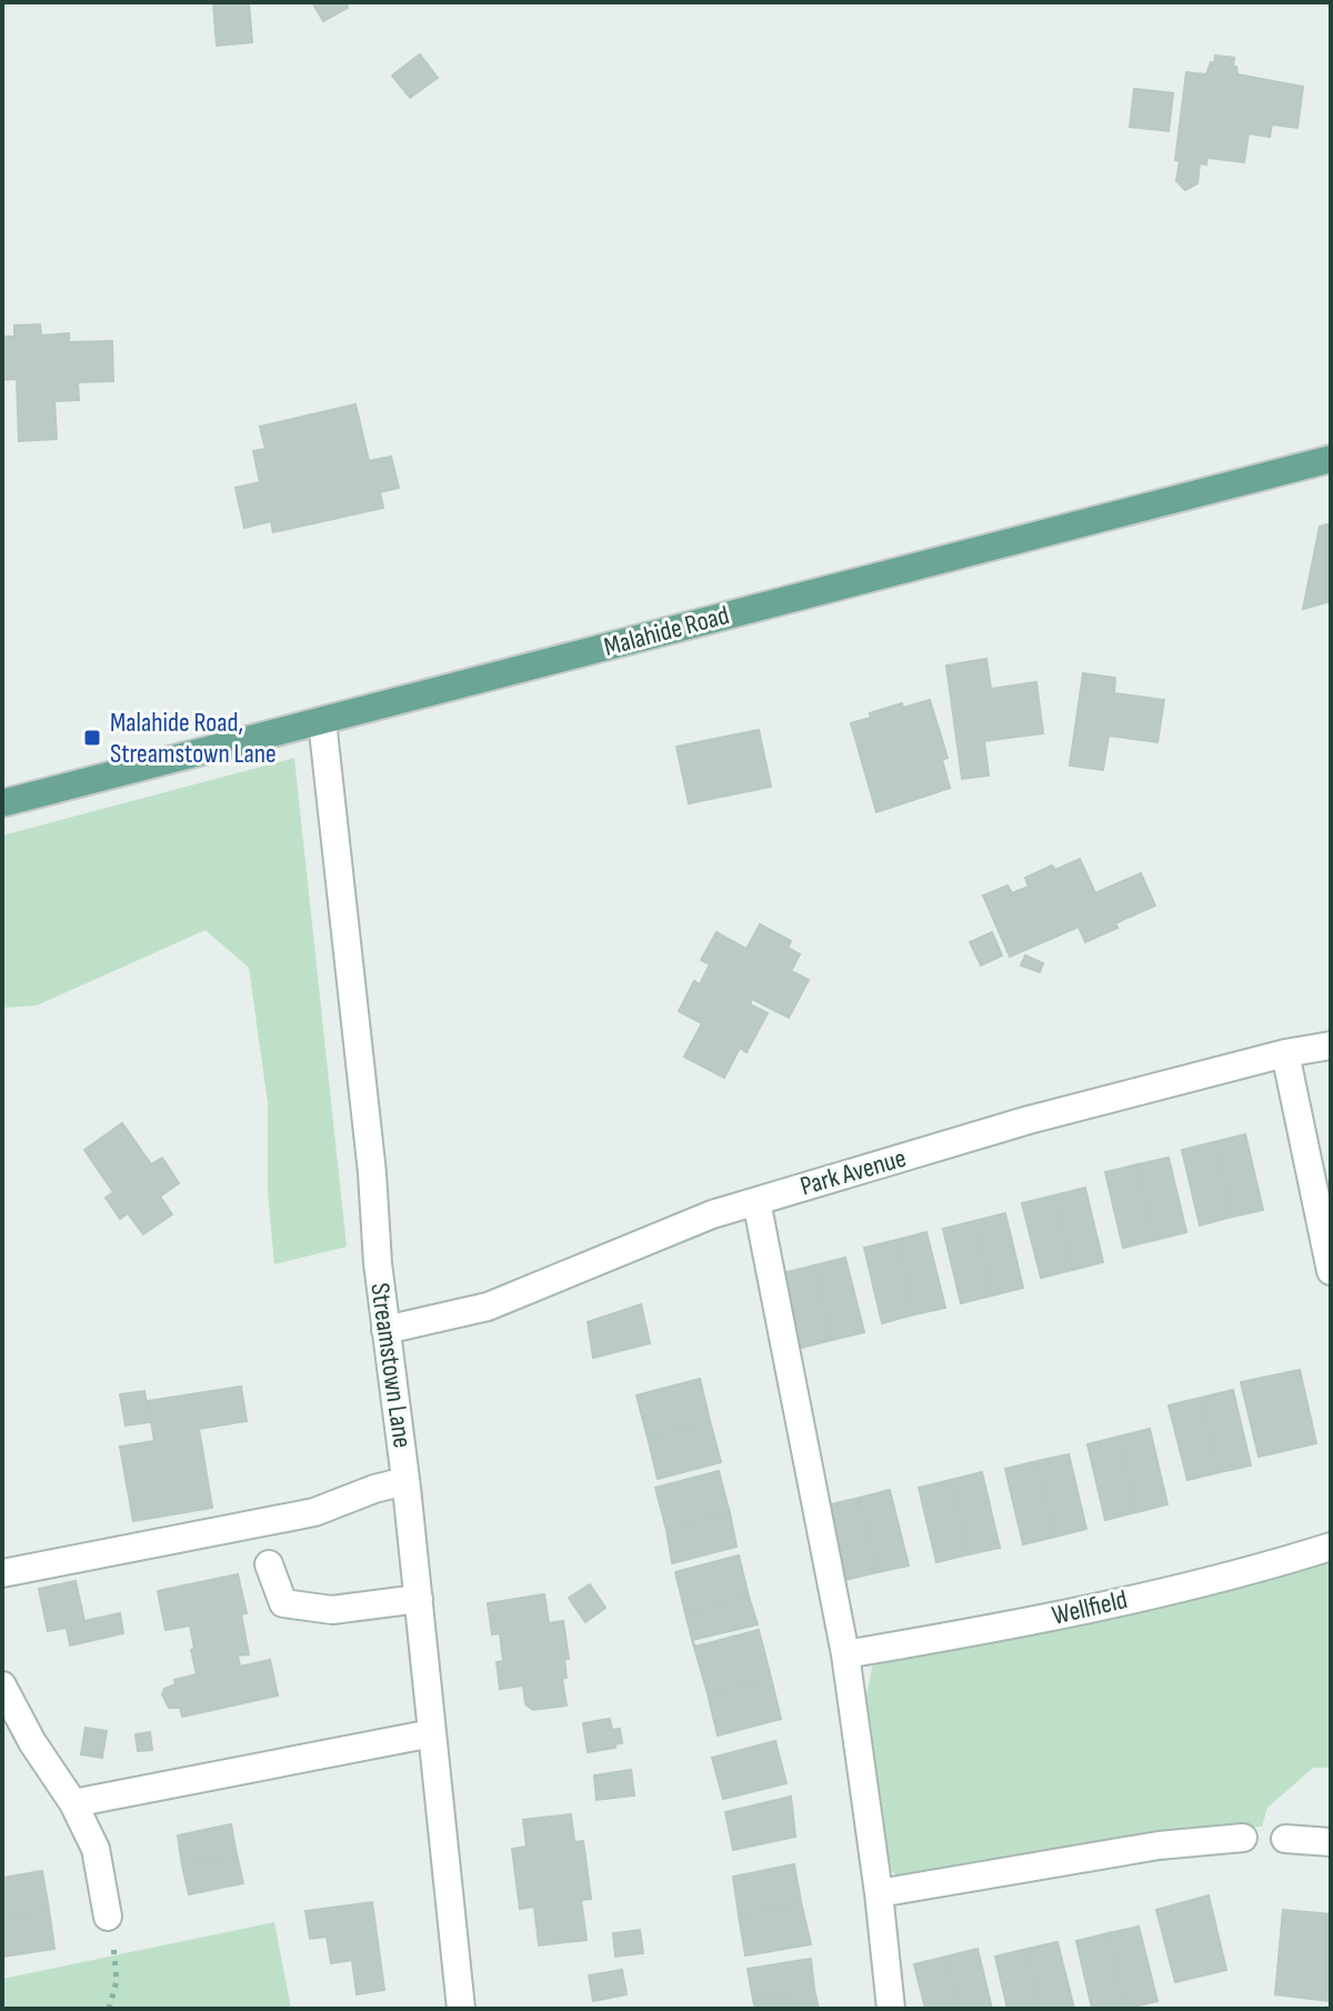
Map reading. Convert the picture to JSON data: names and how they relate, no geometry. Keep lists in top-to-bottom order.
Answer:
{
  "streets": {
    "main road": ["Malahide Road"],
    "street": ["Park Avenue", "Streamstown Lane", "Wellfield"]
  },
  "crossings": [
    ["Malahide Road", "Streamstown Lane"],
    ["Park Avenue", "Streamstown Lane"]
  ],
  "places": {
    "transit": ["Malahide Road, Streamstown Lane"]
  }
}
